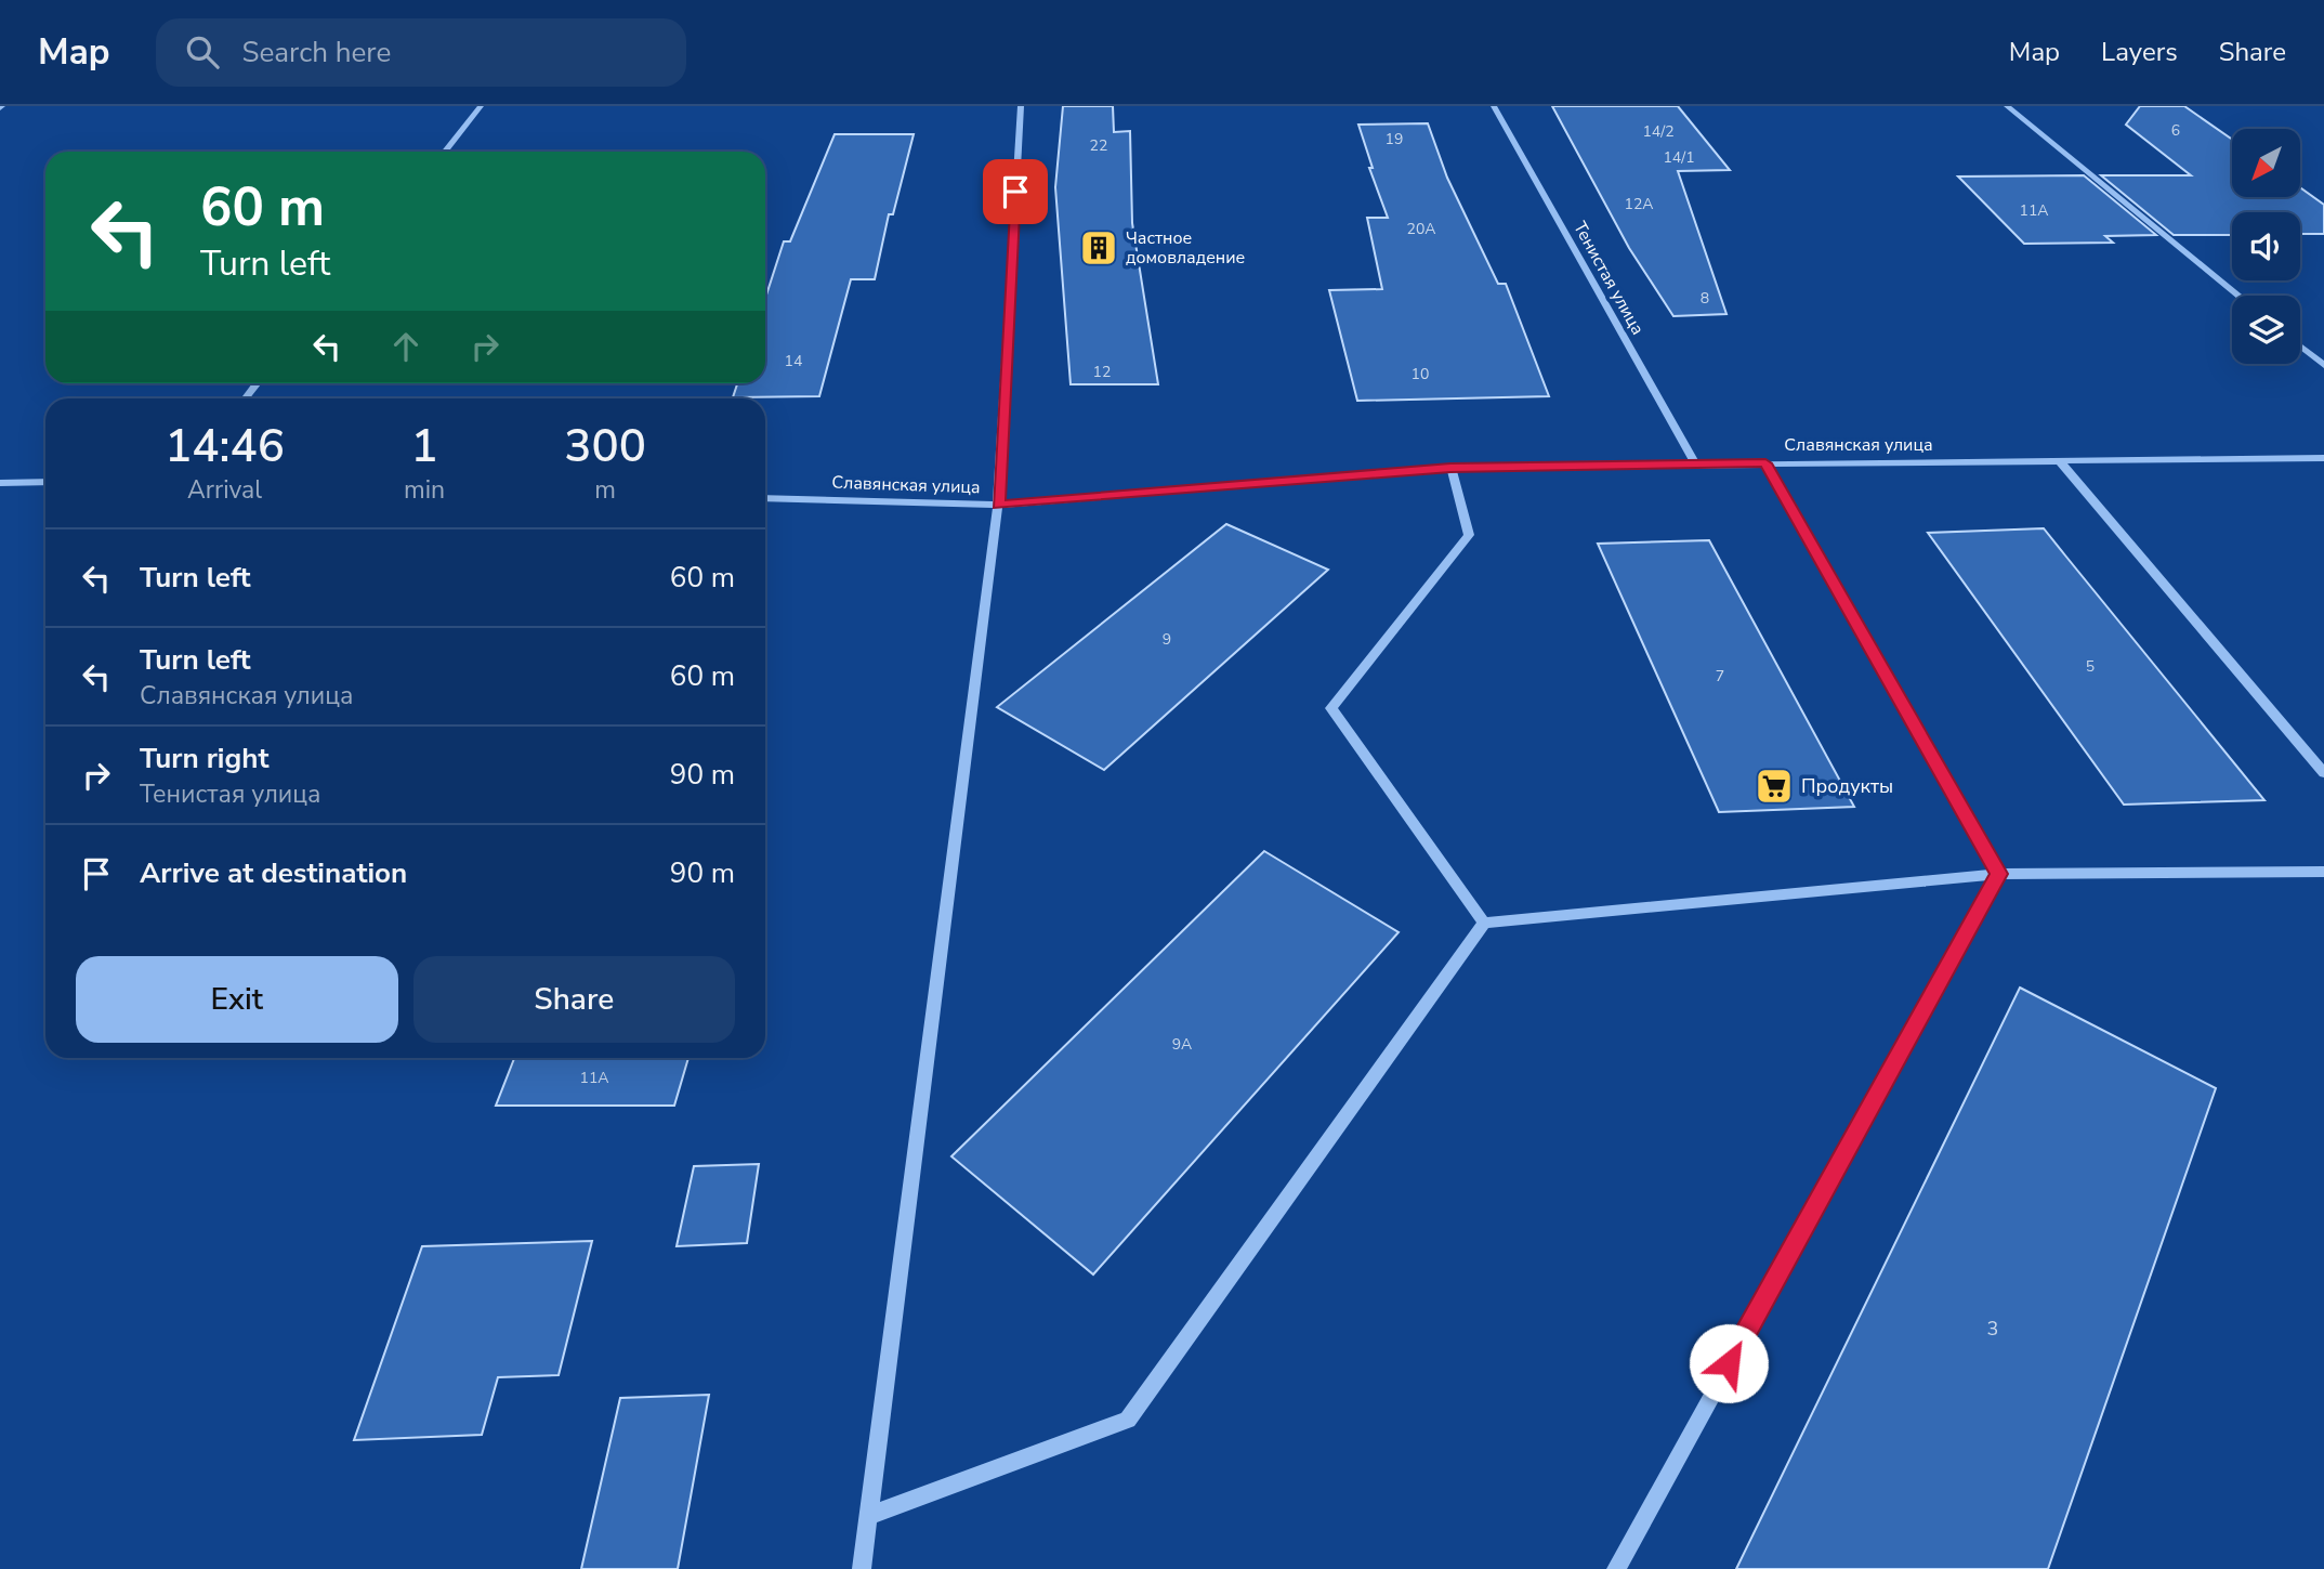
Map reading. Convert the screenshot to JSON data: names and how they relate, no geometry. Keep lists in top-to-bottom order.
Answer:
{
  "streets": {
    "street": ["Тенистая улица", "Славянская улица"]
  },
  "crossings": [
    ["Тенистая улица", "Славянская улица"]
  ],
  "places": {
    "building": ["Частное домовладение"],
    "supermarket": ["Продукты"]
  },
  "house_numbers": [
    "6",
    "14/2",
    "19",
    "22",
    "14/1",
    "12А",
    "11А",
    "20А",
    "8",
    "14",
    "12",
    "10",
    "9",
    "5",
    "7",
    "9А",
    "11А",
    "3"
  ],
  "north": "bottom left",
  "page": {
    "header": "Map",
    "search": "Search here",
    "nav": ["Map", "Layers", "Share"],
    "turn": ["60 m", "Turn left"],
    "eta": [
      "14:46",
      "Arrival",
      "1",
      "min",
      "300",
      "m"
    ],
    "list": [
      {
        "name": "Turn left",
        "value": "60 m"
      },
      {
        "name": "Turn left",
        "note": "Славянская улица",
        "value": "60 m"
      },
      {
        "name": "Turn right",
        "note": "Тенистая улица",
        "value": "90 m"
      },
      {
        "name": "Arrive at destination",
        "value": "90 m"
      }
    ],
    "buttons": ["Exit", "Share"]
  }
}
